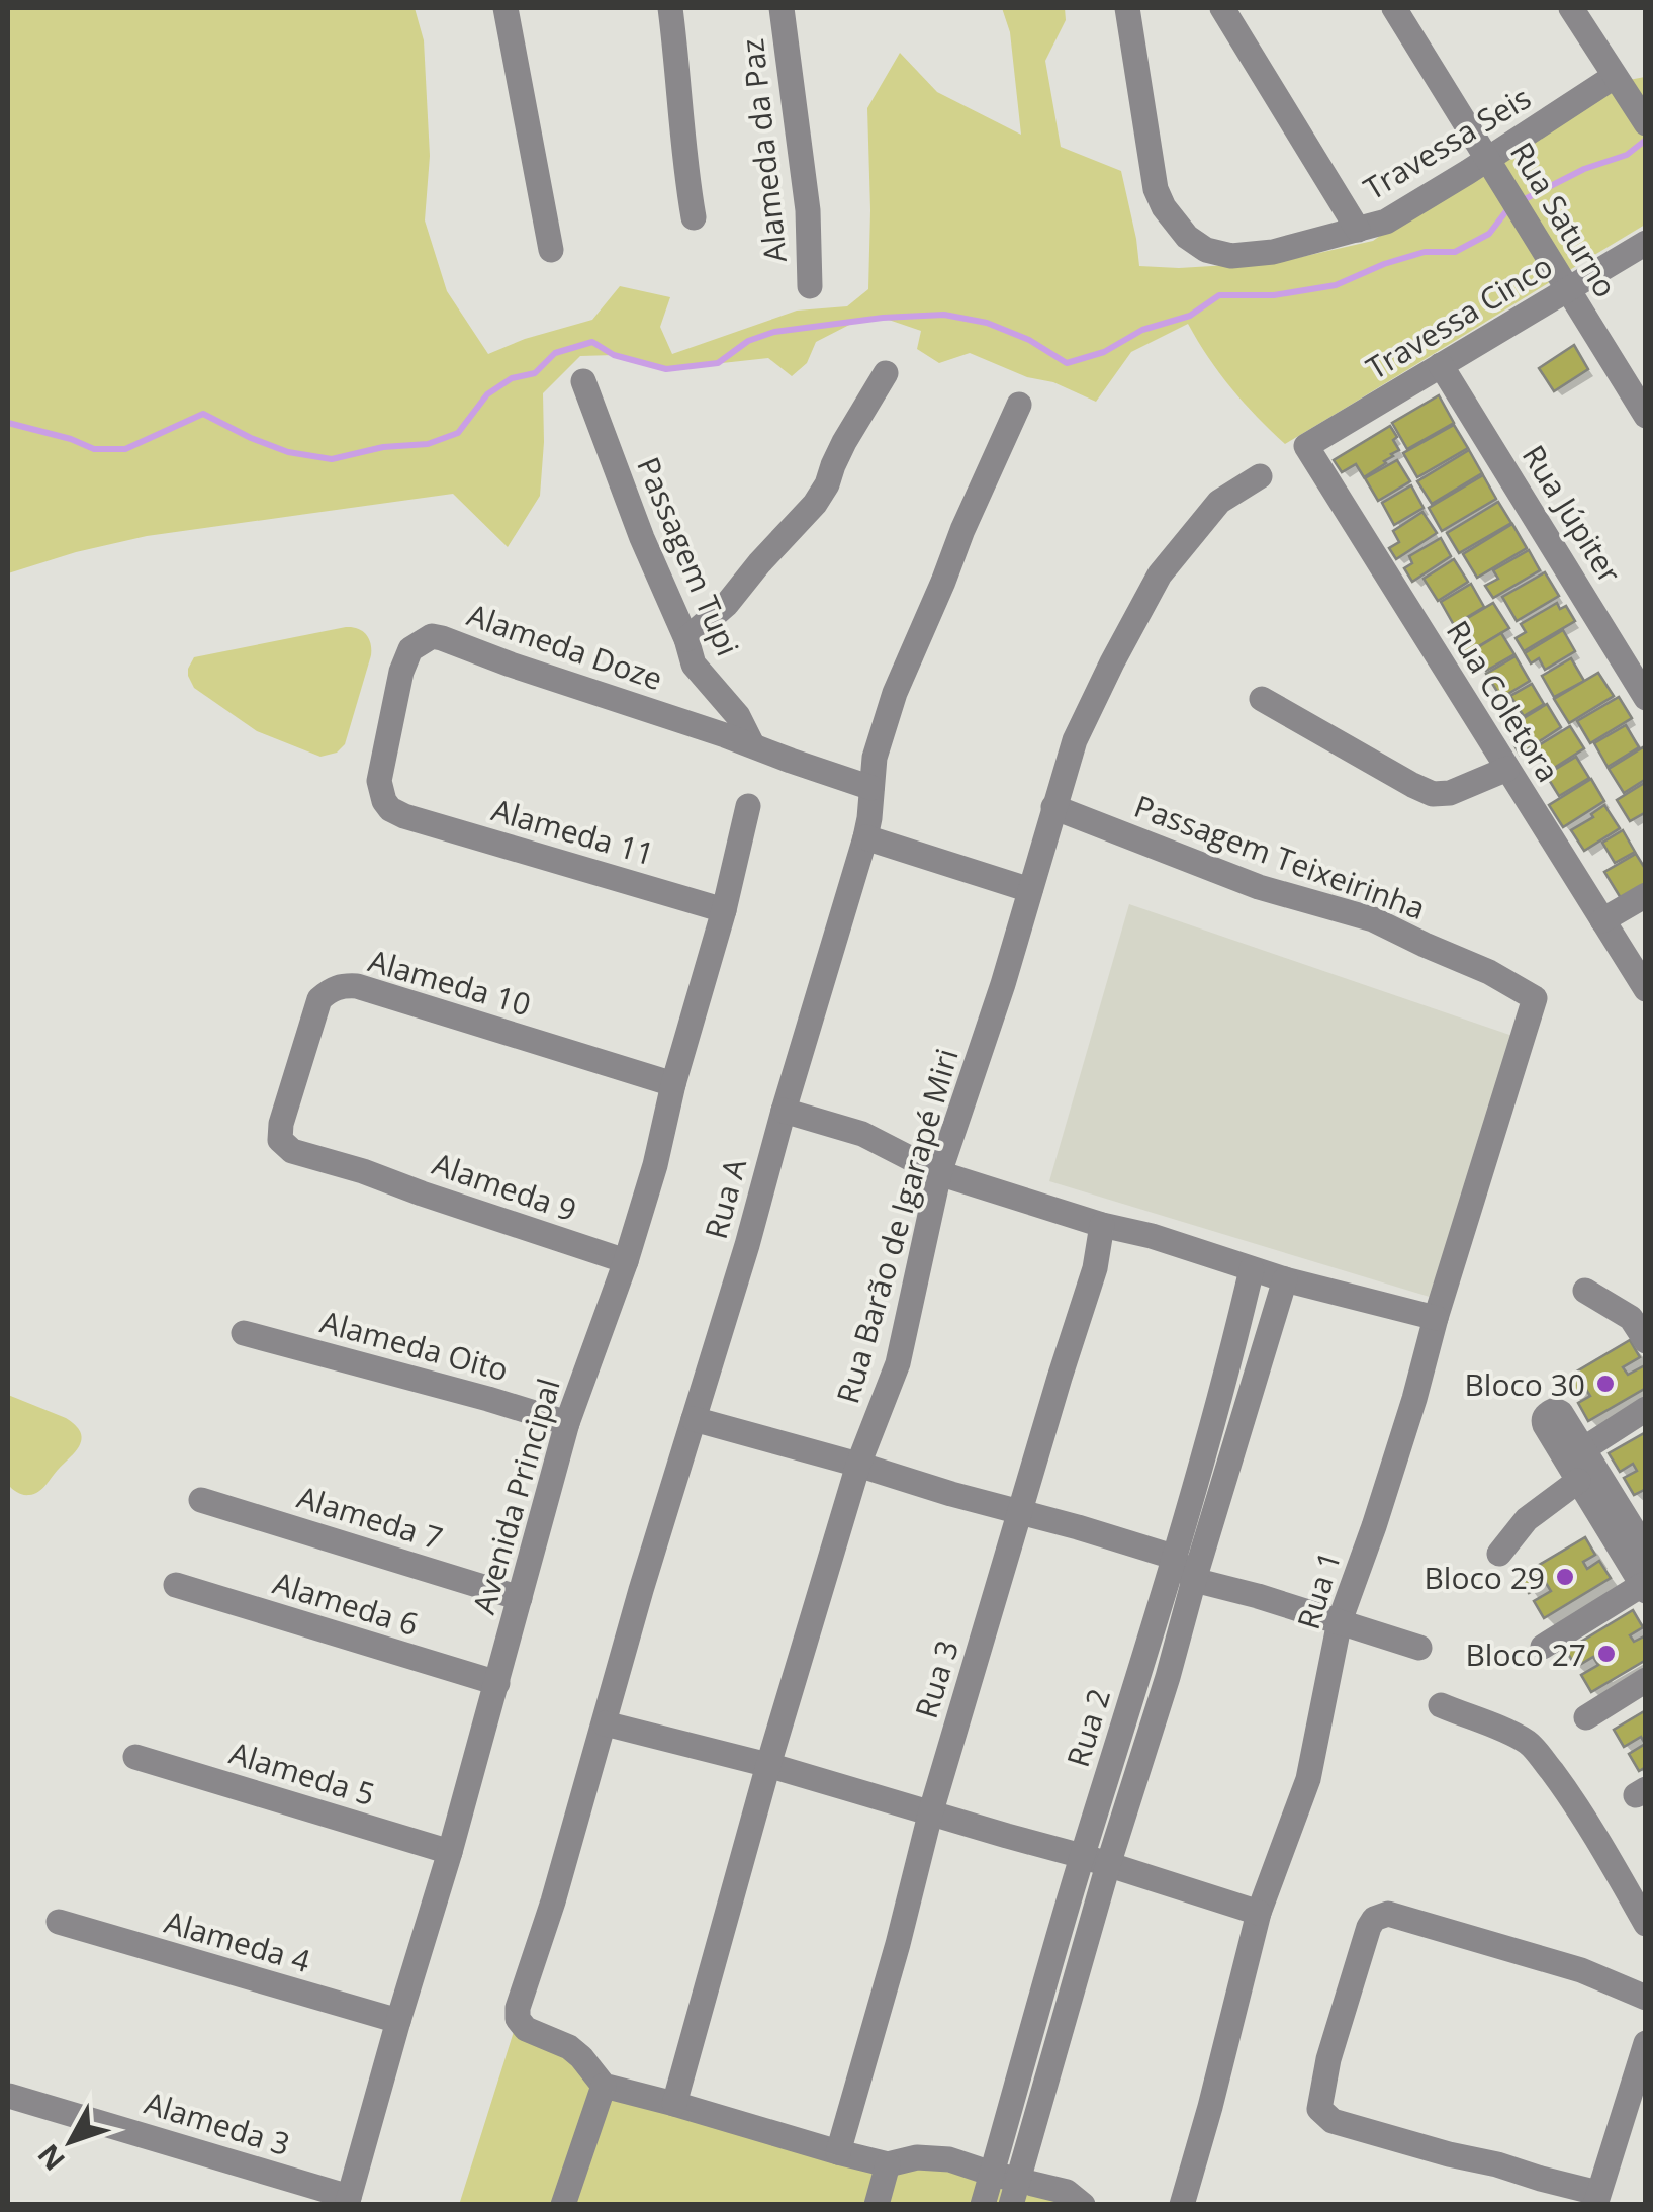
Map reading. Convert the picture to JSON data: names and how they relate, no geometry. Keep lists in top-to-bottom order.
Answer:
{
  "streets": {
    "street": [
      "Travessa Seis",
      "Alameda da Paz",
      "Rua Saturno",
      "Travessa Cinco",
      "Rua Júpiter",
      "Passagem Tupi",
      "Alameda Doze",
      "Rua Coletora",
      "Alameda 11",
      "Passagem Teixeirinha",
      "Alameda 10",
      "Alameda 9",
      "Rua A",
      "Rua Barão de Igarapé Miri",
      "Alameda Oito",
      "Avenida Principal",
      "Alameda 7",
      "Rua 1",
      "Alameda 6",
      "Rua 3",
      "Rua 2",
      "Alameda 5",
      "Alameda 4",
      "Alameda 3"
    ]
  },
  "crossings": [
    ["Travessa Seis", "Rua Saturno"],
    ["Rua Saturno", "Travessa Cinco"],
    ["Travessa Cinco", "Rua Júpiter"],
    ["Travessa Cinco", "Rua Coletora"],
    ["Passagem Tupi", "Alameda Doze"],
    ["Alameda Doze", "Alameda 11"],
    ["Alameda Doze", "Rua A"],
    ["Alameda 11", "Avenida Principal"],
    ["Passagem Teixeirinha", "Rua Barão de Igarapé Miri"],
    ["Passagem Teixeirinha", "Rua 1"],
    ["Alameda 10", "Alameda 9"],
    ["Alameda 10", "Avenida Principal"],
    ["Alameda 9", "Avenida Principal"],
    ["Alameda Oito", "Avenida Principal"],
    ["Avenida Principal", "Alameda 7"],
    ["Avenida Principal", "Alameda 6"],
    ["Avenida Principal", "Alameda 5"],
    ["Avenida Principal", "Alameda 4"],
    ["Avenida Principal", "Alameda 3"]
  ],
  "places": ["Bloco 30", "Bloco 29", "Bloco 27"],
  "north": "bottom left"
}
